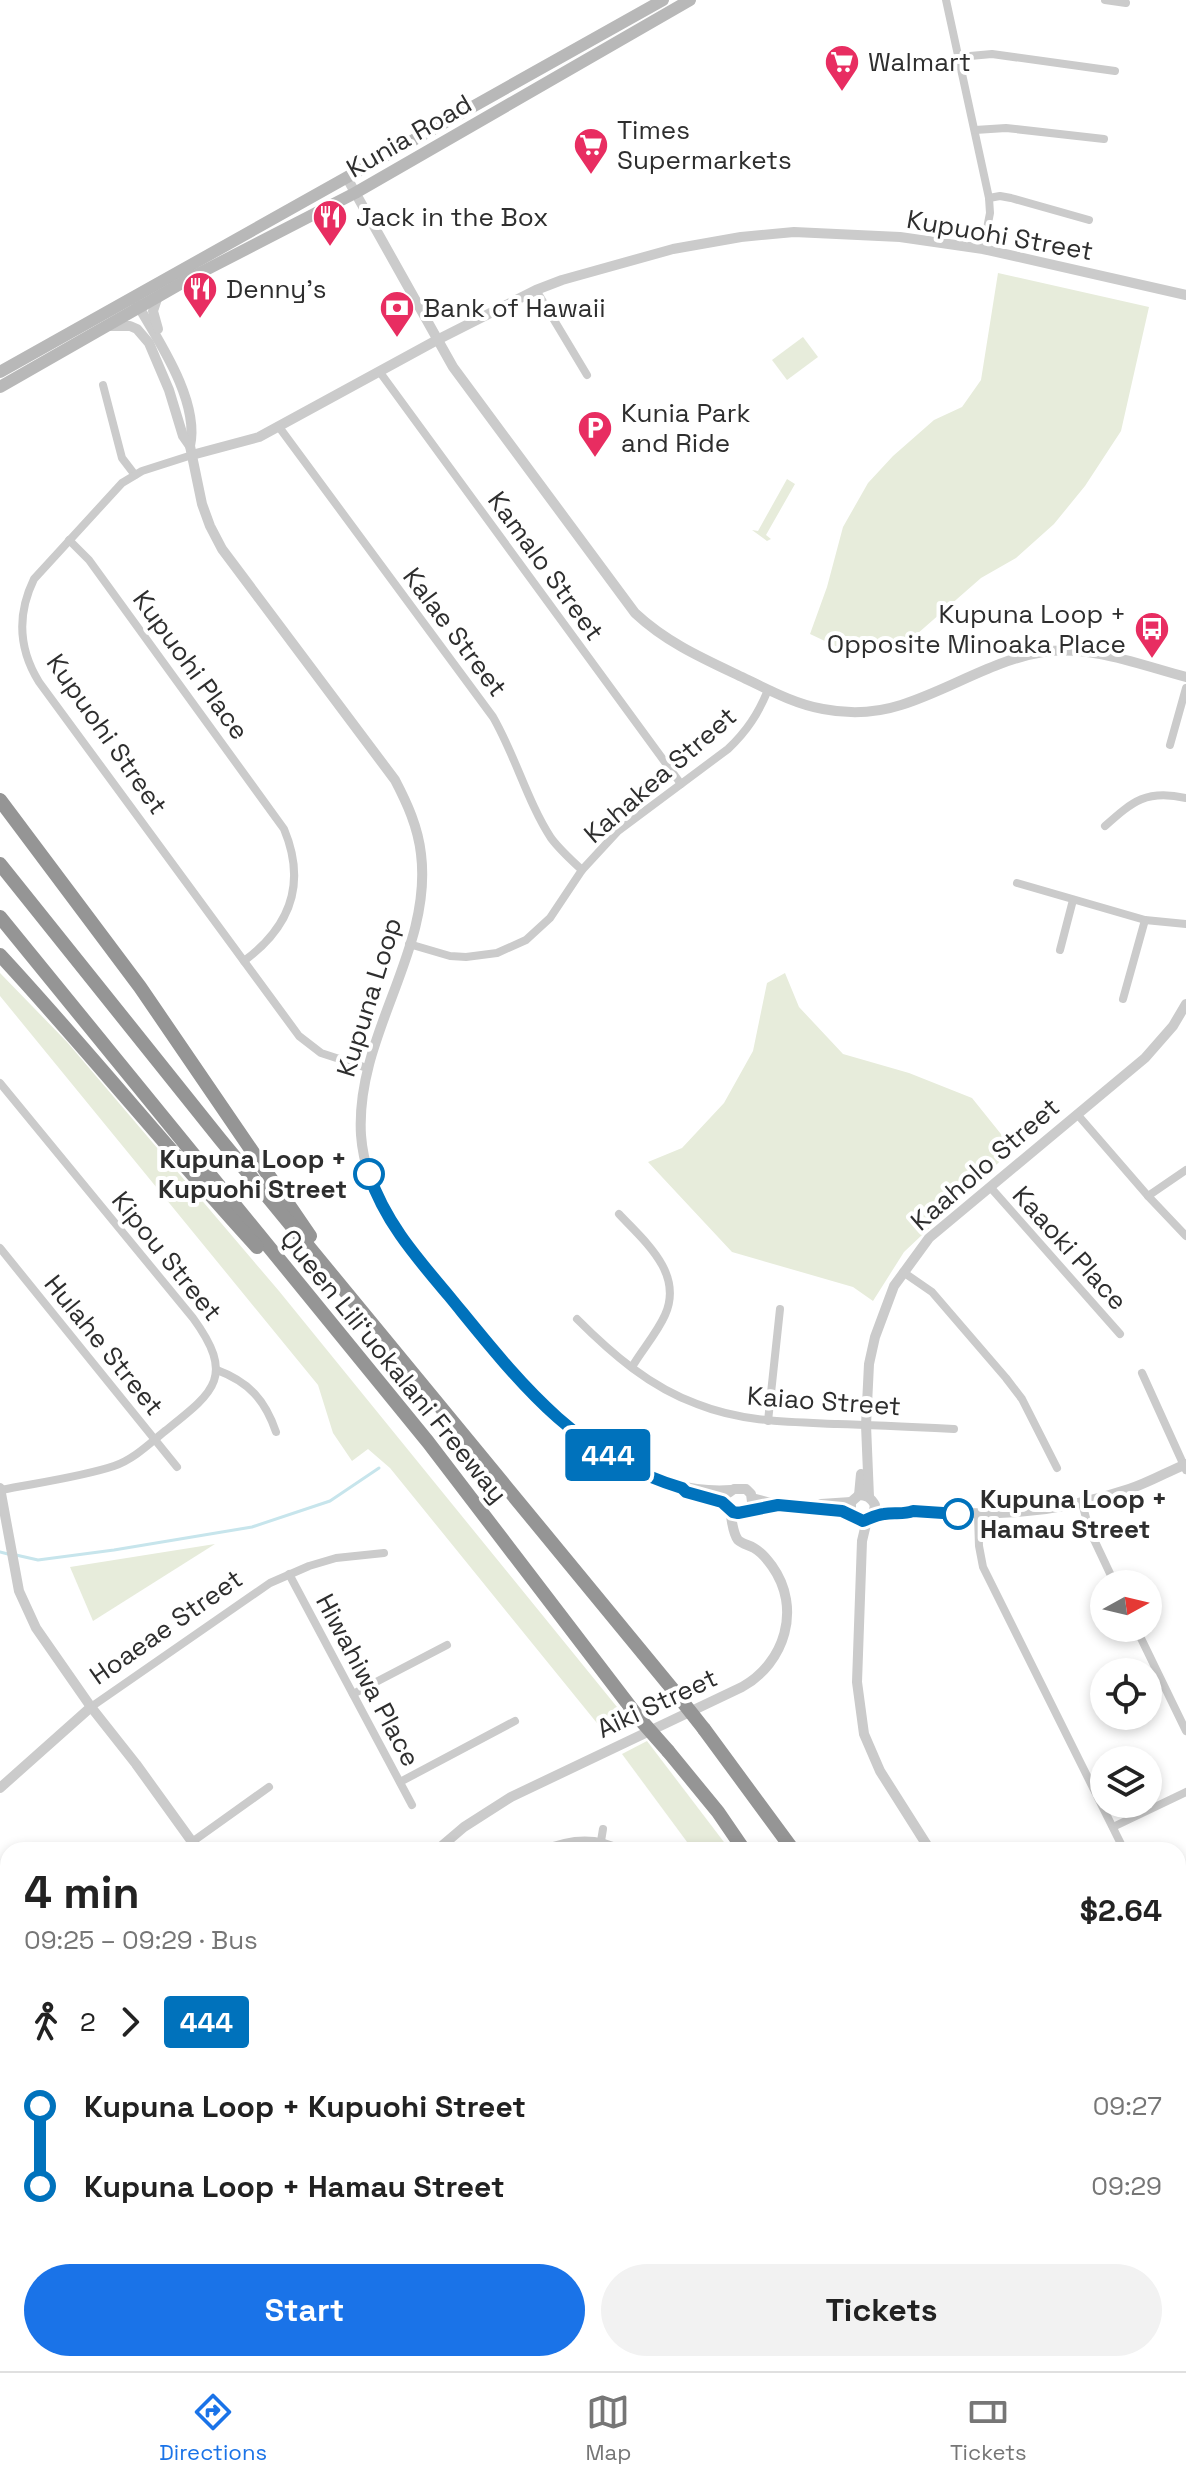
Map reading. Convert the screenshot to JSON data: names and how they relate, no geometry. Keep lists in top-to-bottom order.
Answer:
{
  "streets": {
    "highway": ["Queen Liliʻuokalani Freeway"],
    "main road": ["Kunia Road"],
    "street": [
      "Kupuohi Street",
      "Kamalo Street",
      "Kalae Street",
      "Kupuohi Place",
      "Kahakea Street",
      "Kupuna Loop",
      "Kaaholo Street",
      "Kaaoki Place",
      "Kipou Street",
      "Hulahe Street",
      "Kaiao Street",
      "Hoaeae Street",
      "Hiwahiwa Place",
      "Aiki Street"
    ]
  },
  "crossings": [
    ["Kunia Road", "Kupuna Loop"],
    ["Kupuohi Street", "Kamalo Street"],
    ["Kupuohi Street", "Kalae Street"],
    ["Kupuohi Street", "Kupuohi Place"],
    ["Kupuohi Street", "Kupuna Loop"],
    ["Kamalo Street", "Kahakea Street"],
    ["Kalae Street", "Kahakea Street"],
    ["Kahakea Street", "Kupuna Loop"],
    ["Kupuna Loop", "Aiki Street"],
    ["Kaaholo Street", "Kaaoki Place"],
    ["Kaaholo Street", "Kaiao Street"],
    ["Hoaeae Street", "Hiwahiwa Place"]
  ],
  "places": {
    "supermarket": ["Walmart", "Times Supermarkets"],
    "restaurant": ["Jack in the Box", "Denny's"],
    "bank": ["Bank of Hawaii"],
    "parking": ["Kunia Park and Ride"],
    "bus stop": ["Kupuna Loop + Opposite Minoaka Place"],
    "other": ["Kupuna Loop + Kupuohi Street", "Kupuna Loop + Hamau Street"]
  },
  "lines": ["bus line 444"],
  "north": "right",
  "page": {
    "on_map": "444",
    "heading": ["4 min", "09:25 – 09:29 · Bus", "$2.64"],
    "legs": ["2", "444"],
    "list": [
      {
        "name": "Kupuna Loop + Kupuohi Street",
        "value": "09:27"
      },
      {
        "name": "Kupuna Loop + Hamau Street",
        "value": "09:29"
      }
    ],
    "buttons": ["Start", "Tickets"],
    "tabs": ["Directions", "Map", "Tickets"]
  }
}
